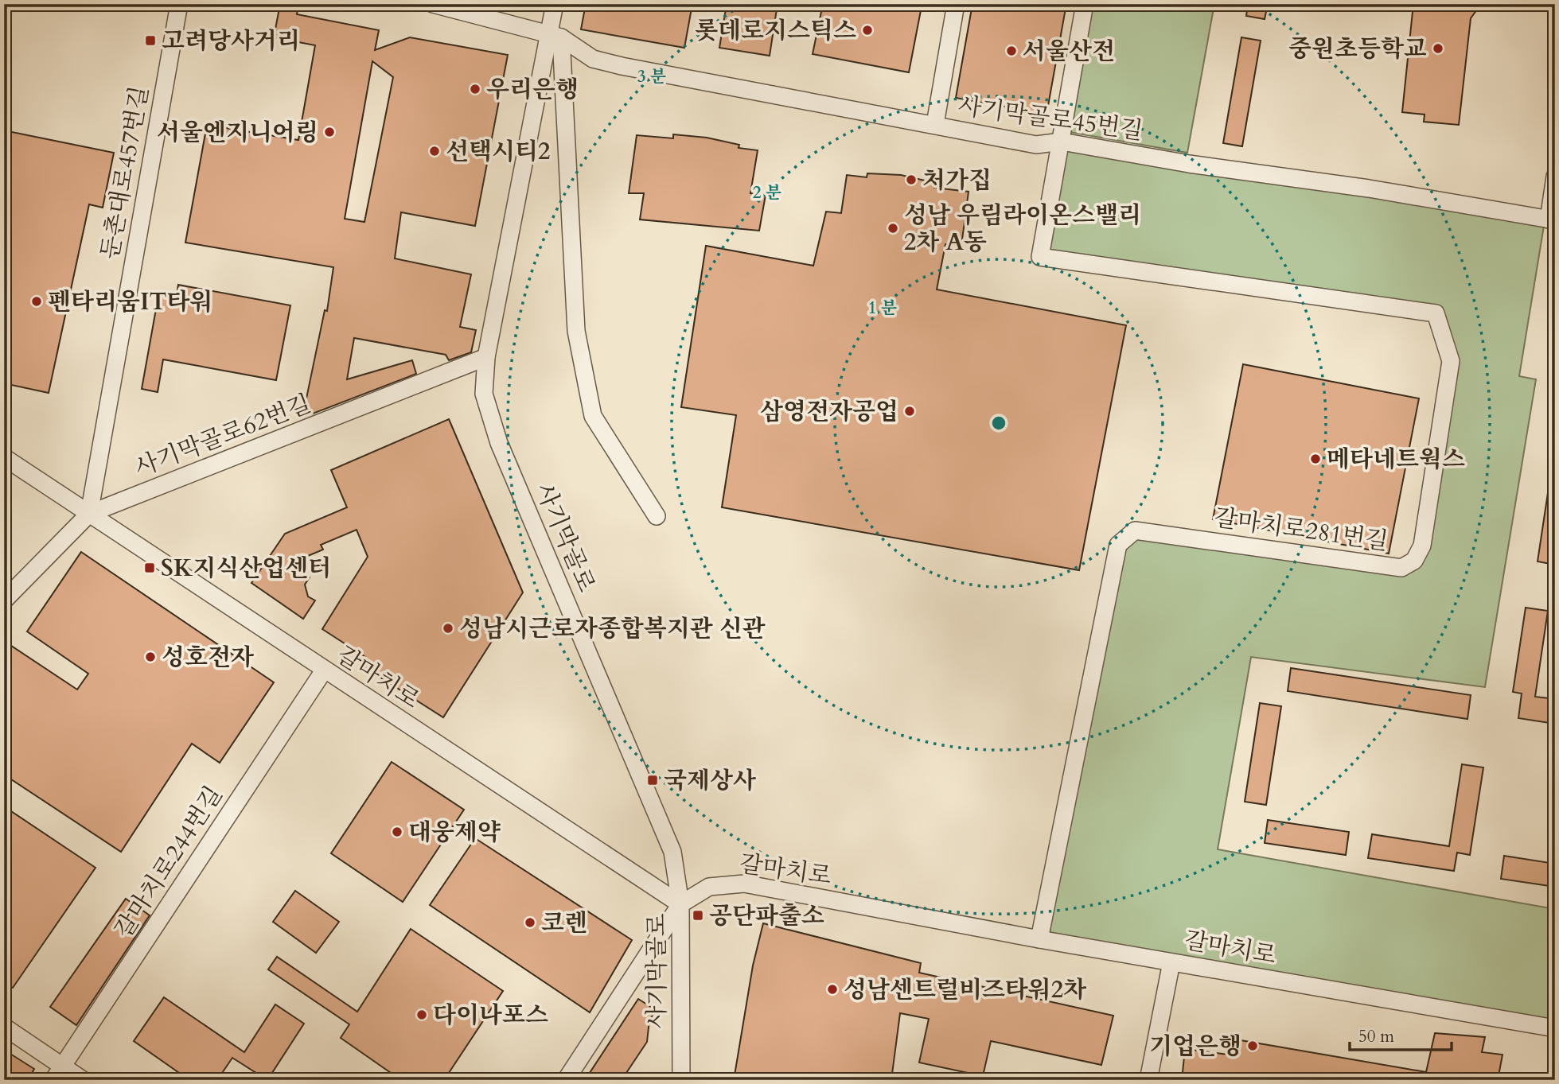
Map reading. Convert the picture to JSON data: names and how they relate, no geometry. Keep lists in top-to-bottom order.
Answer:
{
  "streets": {
    "street": [
      "사기막골로45번길",
      "둔촌대로457번길",
      "사기막골로62번길",
      "갈마치로281번길",
      "사기막골로",
      "갈마치로",
      "갈마치로244번길"
    ]
  },
  "crossings": [
    ["사기막골로45번길", "갈마치로281번길"],
    ["사기막골로45번길", "사기막골로"],
    ["둔촌대로457번길", "사기막골로62번길"],
    ["둔촌대로457번길", "갈마치로"],
    ["사기막골로62번길", "사기막골로"],
    ["사기막골로62번길", "갈마치로"],
    ["갈마치로281번길", "갈마치로"],
    ["사기막골로", "갈마치로"],
    ["갈마치로", "갈마치로244번길"]
  ],
  "places": {
    "other": [
      "롯데로지스틱스",
      "중원초등학교",
      "서울산전",
      "우리은행",
      "서울엔지니어링",
      "선택시티2",
      "처가집",
      "성남 우림라이온스밸리 2차 A동",
      "펜타리움IT타워",
      "삼영전자공업",
      "메타네트웍스",
      "성남시근로자종합복지관 신관",
      "성호전자",
      "대웅제약",
      "코렌",
      "성남센트럴비즈타워2차",
      "다이나포스",
      "기업은행"
    ],
    "transit": [
      "고려당사거리",
      "SK지식산업센터",
      "국제상사",
      "공단파출소"
    ]
  },
  "scale_bar": "50 m",
  "rings": ["3 분", "2 분", "1 분"]
}
